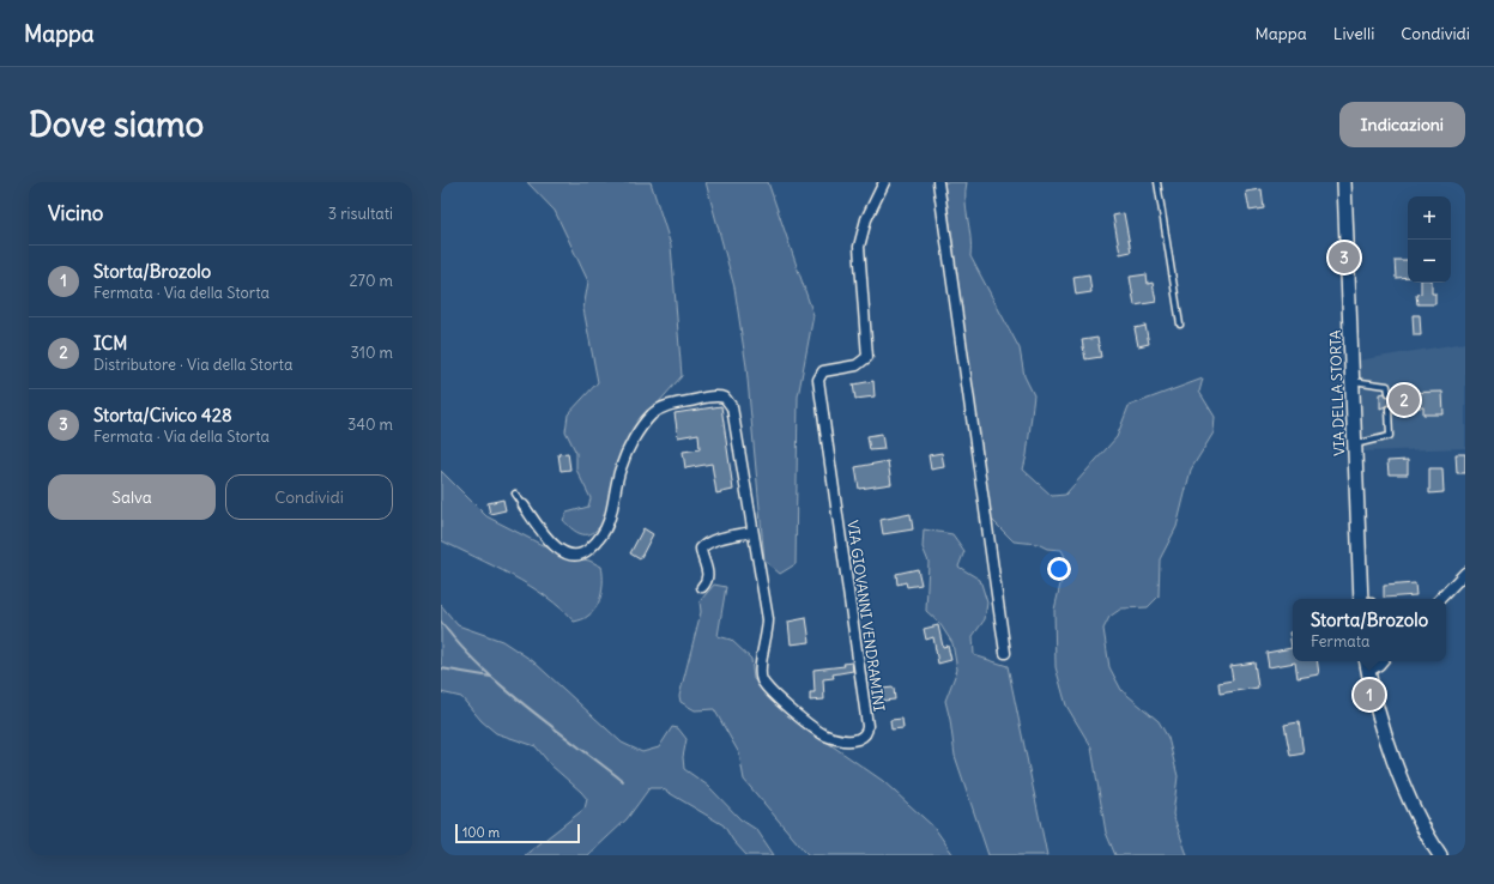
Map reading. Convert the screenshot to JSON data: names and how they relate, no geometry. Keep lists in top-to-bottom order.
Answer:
{
  "streets": {
    "main road": ["VIA DELLA STORTA"],
    "street": ["VIA GIOVANNI VENDRAMINI"]
  },
  "scale_bar": "100 m",
  "page": {
    "header": "Mappa",
    "nav": ["Mappa", "Livelli", "Condividi"],
    "buttons": [
      "Indicazioni",
      ["Salva", "Condividi"]
    ],
    "title": "Dove siamo",
    "heading": ["Vicino", "3 risultati"],
    "map_buttons": ["+", "−"],
    "pins": ["3", "2", "1"],
    "list": [
      {
        "mark": "1",
        "name": "Storta/Brozolo",
        "note": "Fermata · Via della Storta",
        "value": "270 m"
      },
      {
        "mark": "2",
        "name": "ICM",
        "note": "Distributore · Via della Storta",
        "value": "310 m"
      },
      {
        "mark": "3",
        "name": "Storta/Civico 428",
        "note": "Fermata · Via della Storta",
        "value": "340 m"
      }
    ],
    "popup": ["Storta/Brozolo", "Fermata"],
    "scale": "100 m"
  }
}
